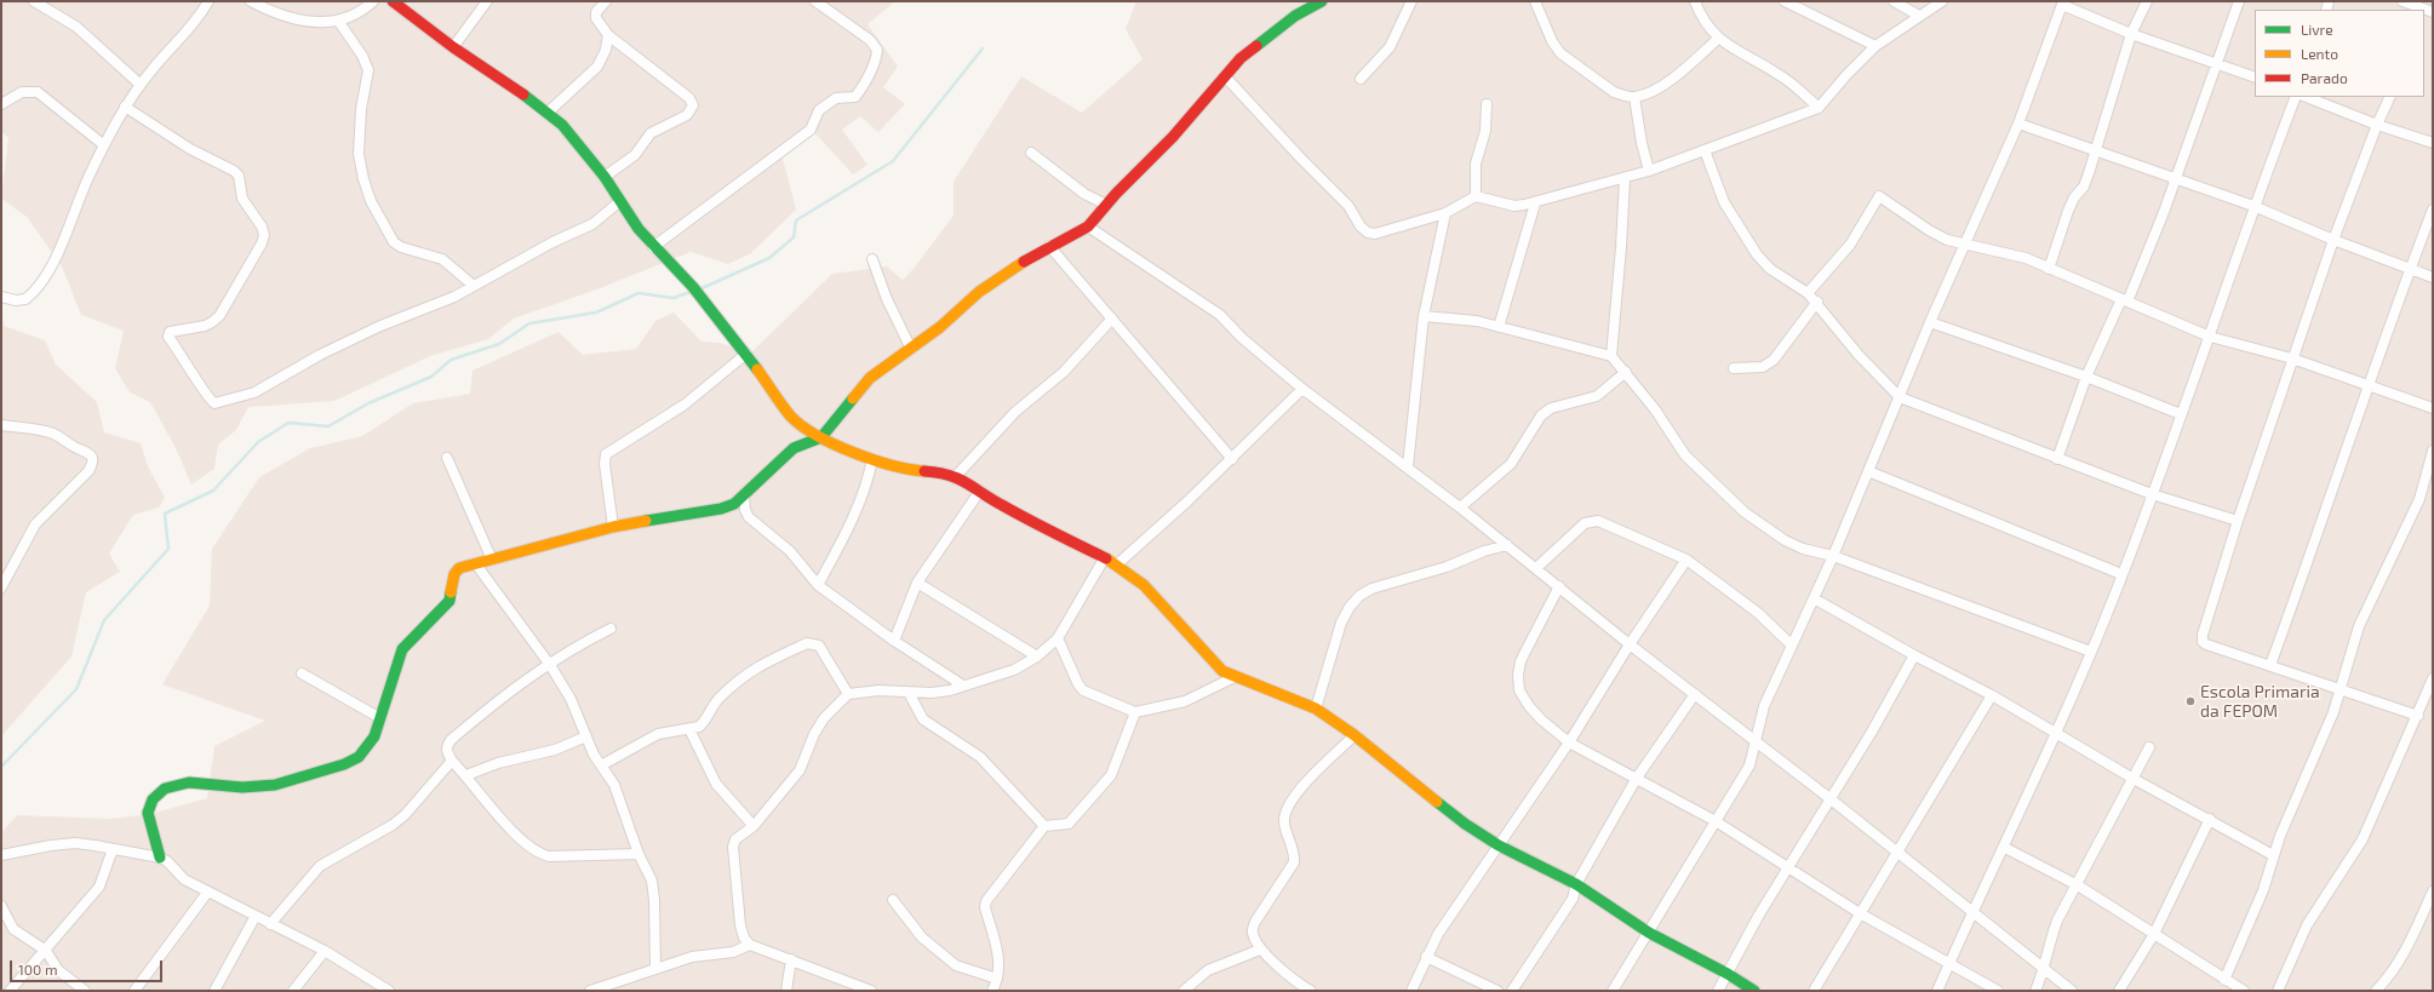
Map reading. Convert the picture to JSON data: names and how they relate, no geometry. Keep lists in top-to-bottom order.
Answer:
{
  "places": ["Escola Primaria da FEPOM"],
  "legend": ["Livre", "Lento", "Parado"],
  "scale_bar": "100 m"
}
